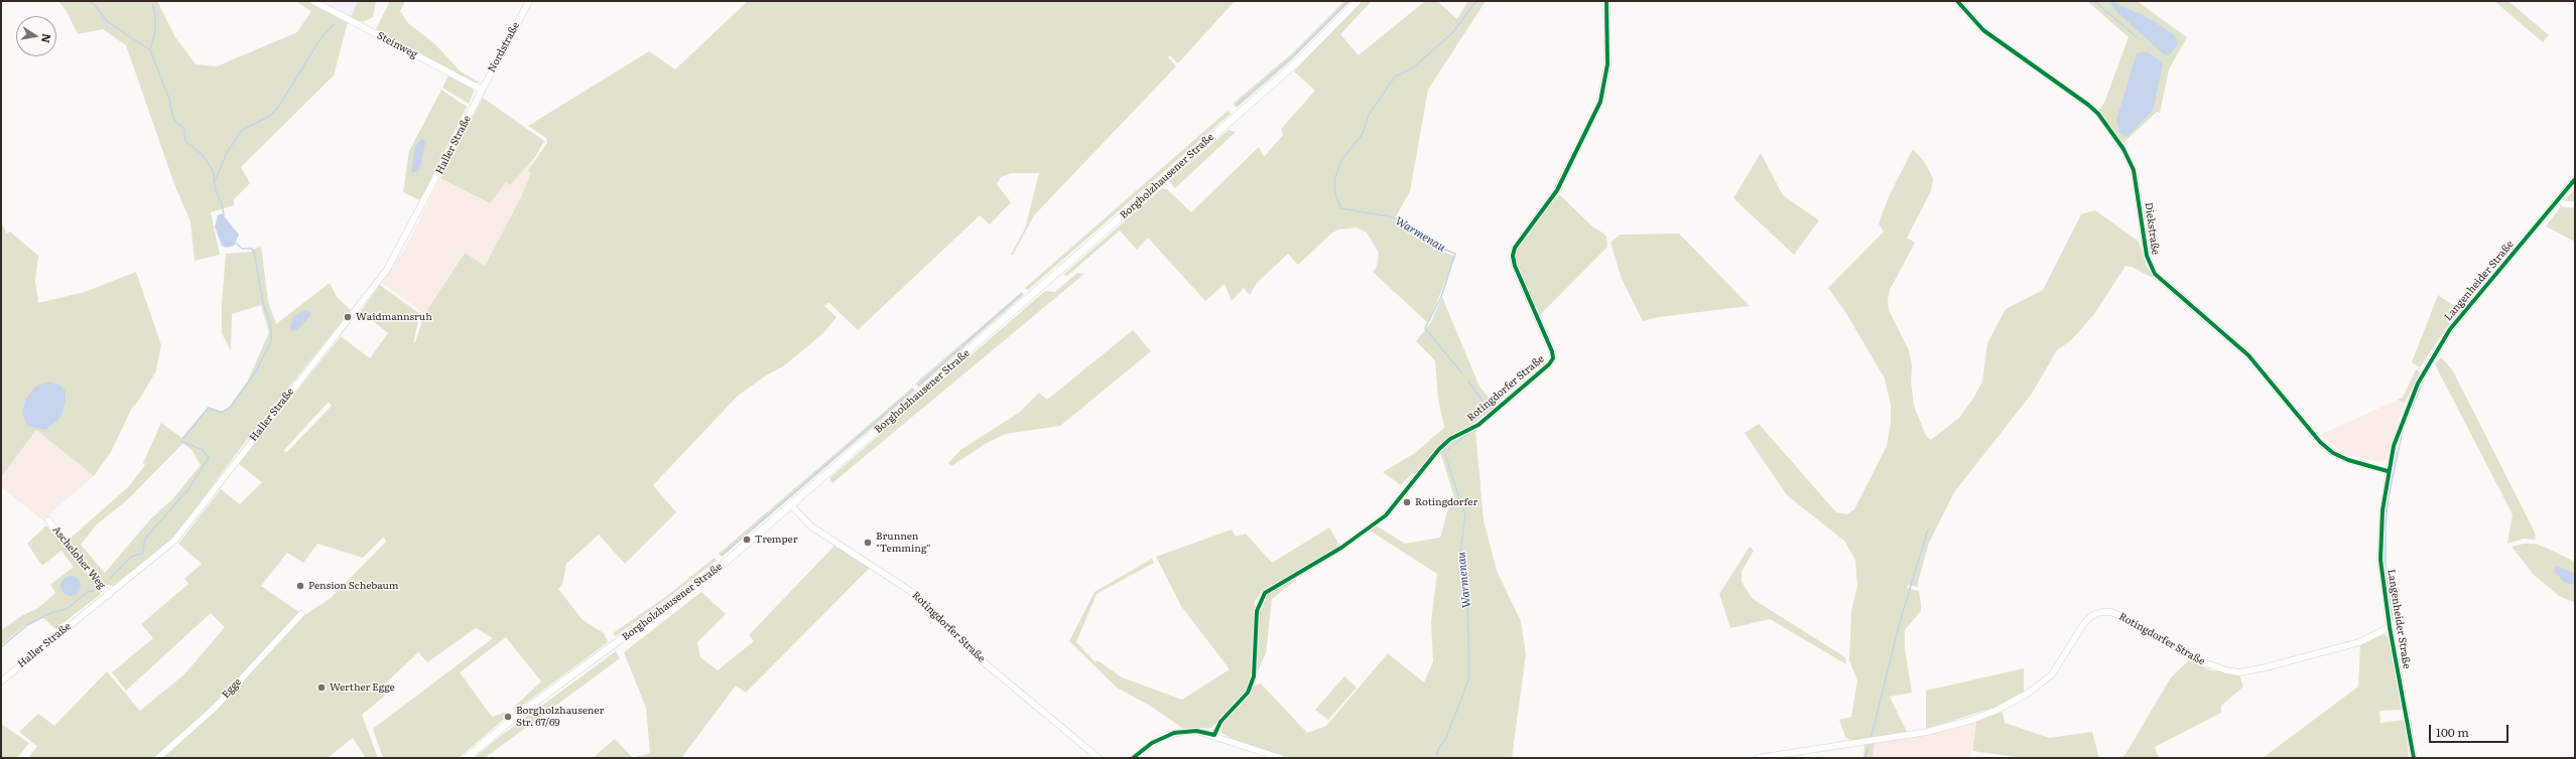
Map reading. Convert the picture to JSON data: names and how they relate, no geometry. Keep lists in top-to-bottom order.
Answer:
{
  "streets": {
    "main road": ["Borgholzhausener Straße"],
    "street": [
      "Steinweg",
      "Nordstraße",
      "Haller Straße",
      "Diekstraße",
      "Langenheider Straße",
      "Rotingdorfer Straße",
      "Ascheloher Weg",
      "Egge"
    ]
  },
  "crossings": [
    ["Steinweg", "Nordstraße"],
    ["Steinweg", "Haller Straße"],
    ["Nordstraße", "Haller Straße"],
    ["Haller Straße", "Ascheloher Weg"],
    ["Borgholzhausener Straße", "Rotingdorfer Straße"],
    ["Diekstraße", "Langenheider Straße"],
    ["Langenheider Straße", "Rotingdorfer Straße"]
  ],
  "water": ["Warmenau"],
  "places": [
    "Waidmannsruh",
    "Rotingdorfer",
    "Tremper",
    "Brunnen \"Temming\"",
    "Pension Schebaum",
    "Werther Egge",
    "Borgholzhausener Str. 67/69"
  ],
  "scale_bar": "100 m",
  "north": "right"
}
